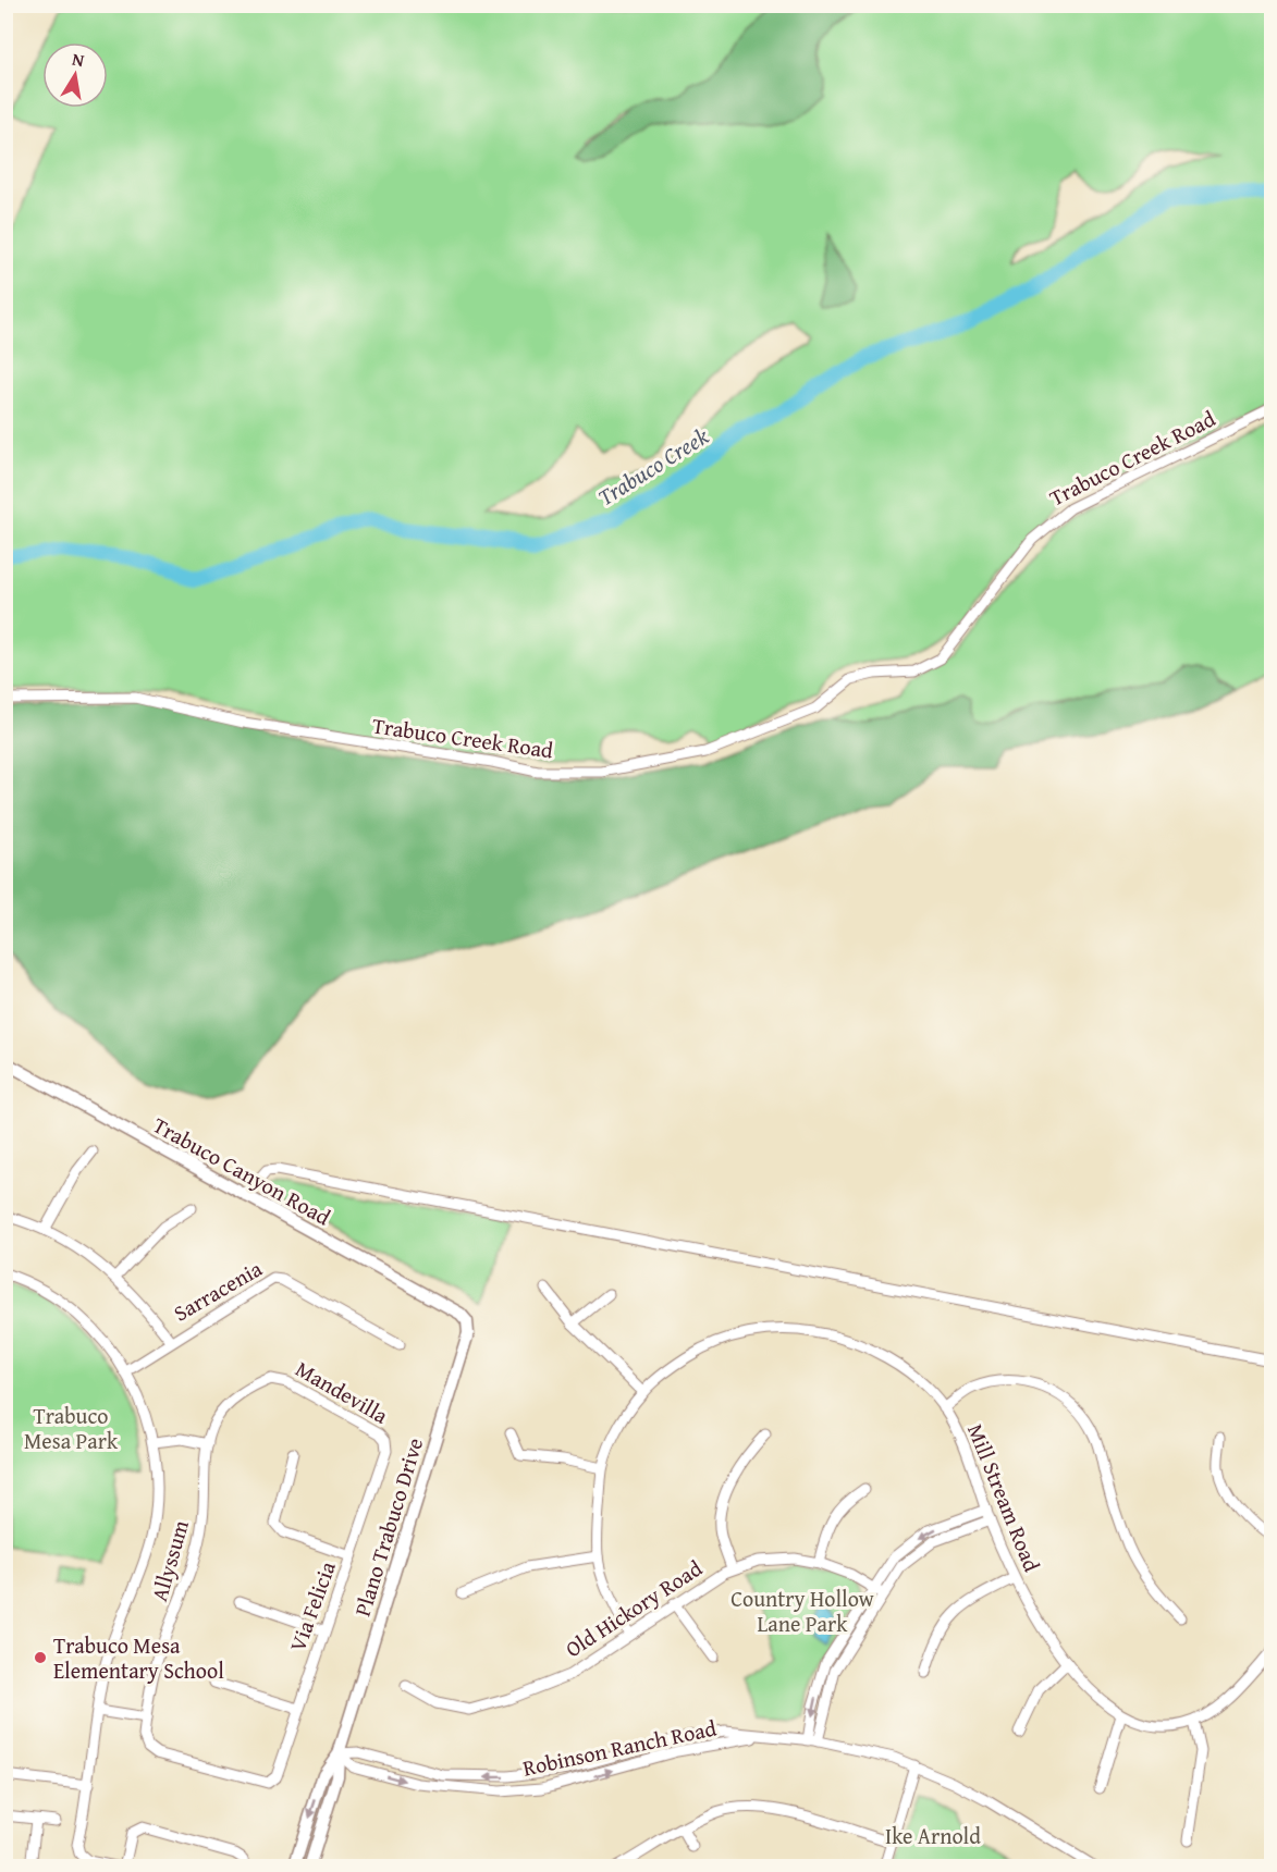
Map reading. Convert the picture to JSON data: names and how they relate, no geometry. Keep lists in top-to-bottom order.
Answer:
{
  "streets": {
    "main road": ["Trabuco Canyon Road", "Plano Trabuco Drive"],
    "street": [
      "Trabuco Creek Road",
      "Sarracenia",
      "Mandevilla",
      "Mill Stream Road",
      "Allyssum",
      "Via Felicia",
      "Old Hickory Road",
      "Robinson Ranch Road"
    ]
  },
  "crossings": [
    ["Trabuco Canyon Road", "Plano Trabuco Drive"],
    ["Mandevilla", "Allyssum"],
    ["Mandevilla", "Via Felicia"],
    ["Mill Stream Road", "Old Hickory Road"],
    ["Plano Trabuco Drive", "Robinson Ranch Road"],
    ["Allyssum", "Via Felicia"]
  ],
  "water": ["Trabuco Creek"],
  "parks": ["Trabuco Mesa Park", "Country Hollow Lane Park", "Ike Arnold"],
  "places": ["Trabuco Mesa Elementary School"],
  "north": "top"
}
